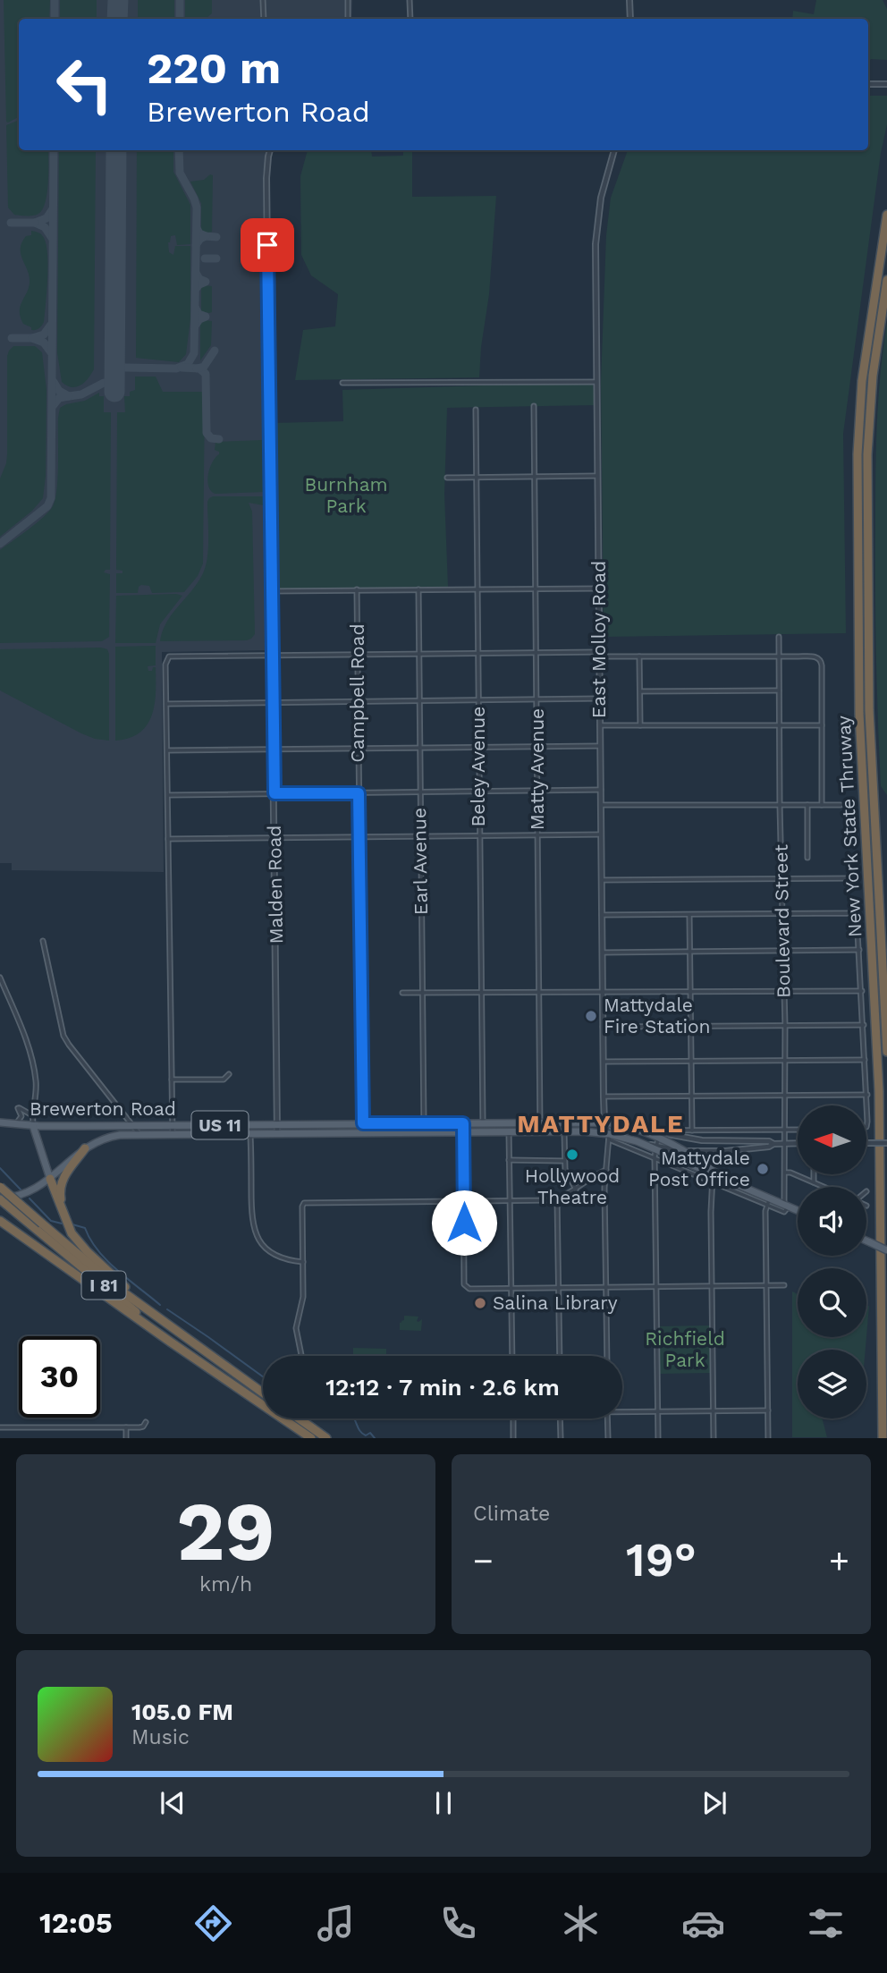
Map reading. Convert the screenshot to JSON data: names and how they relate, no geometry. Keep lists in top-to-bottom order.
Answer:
{
  "streets": {
    "highway": ["New York State Thruway", "I 81"],
    "main road": ["Brewerton Road", "US 11"],
    "street": [
      "East Molloy Road",
      "Campbell Road",
      "Beley Avenue",
      "Matty Avenue",
      "Earl Avenue",
      "Malden Road",
      "Boulevard Street"
    ]
  },
  "crossings": [
    ["East Molloy Road", "Brewerton Road"],
    ["Campbell Road", "Brewerton Road"],
    ["Beley Avenue", "Brewerton Road"],
    ["Matty Avenue", "Brewerton Road"],
    ["Earl Avenue", "Brewerton Road"],
    ["Malden Road", "Brewerton Road"],
    ["Boulevard Street", "Brewerton Road"],
    ["Brewerton Road", "I 81"]
  ],
  "districts": ["MATTYDALE"],
  "parks": ["Burnham Park", "Richfield Park"],
  "places": [
    "Mattydale Fire Station",
    "Hollywood Theatre",
    "Mattydale Post Office",
    "Salina Library"
  ],
  "north": "left",
  "page": {
    "turn": ["220 m", "Brewerton Road"],
    "limit": "30",
    "trip": "12:12 · 7 min · 2.6 km",
    "tile": [
      ["29", "km/h"],
      "Climate"
    ],
    "heat": ["−", "19°", "+"],
    "song": ["105.0 FM", "Music"],
    "tabs": "12:05"
  }
}
